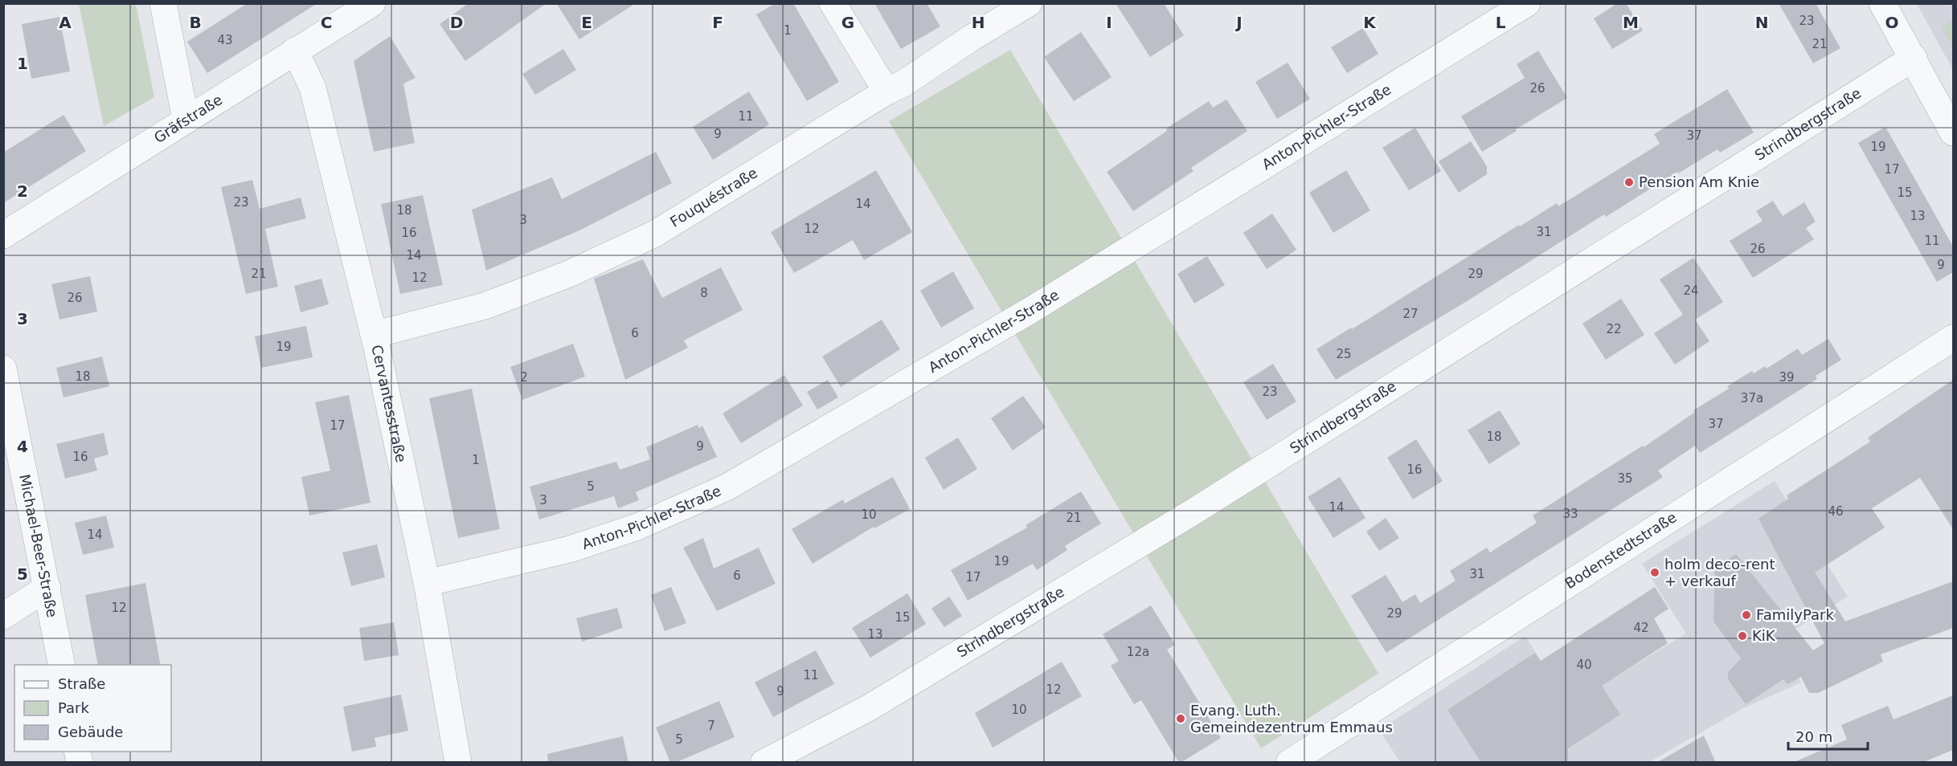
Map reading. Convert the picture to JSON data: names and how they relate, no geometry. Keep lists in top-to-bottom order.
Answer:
{
  "streets": {
    "street": [
      "Gräfstraße",
      "Strindbergstraße",
      "Anton-Pichler-Straße",
      "Fouquéstraße",
      "Cervantesstraße",
      "Michael-Beer-Straße",
      "Bodenstedtstraße"
    ]
  },
  "crossings": [
    ["Gräfstraße", "Cervantesstraße"],
    ["Anton-Pichler-Straße", "Cervantesstraße"],
    ["Fouquéstraße", "Cervantesstraße"]
  ],
  "places": [
    "Pension Am Knie",
    "holm deco-rent + verkauf",
    "FamilyPark",
    "KiK",
    "Evang. Luth. Gemeindezentrum Emmaus"
  ],
  "house_numbers": [
    "23",
    "1",
    "43",
    "21",
    "26",
    "11",
    "9",
    "37",
    "19",
    "17",
    "15",
    "23",
    "14",
    "18",
    "13",
    "3",
    "12",
    "31",
    "16",
    "11",
    "26",
    "14",
    "9",
    "21",
    "29",
    "12",
    "24",
    "8",
    "26",
    "27",
    "22",
    "6",
    "19",
    "25",
    "18",
    "2",
    "39",
    "23",
    "37a",
    "37",
    "17",
    "18",
    "9",
    "16",
    "1",
    "16",
    "35",
    "5",
    "3",
    "14",
    "46",
    "33",
    "10",
    "21",
    "14",
    "19",
    "31",
    "6",
    "17",
    "12",
    "29",
    "15",
    "42",
    "13",
    "12a",
    "40",
    "11",
    "12",
    "9",
    "10",
    "7",
    "5"
  ],
  "legend": ["Straße", "Park", "Gebäude"],
  "scale_bar": "20 m",
  "grid": {
    "columns": [
      "A",
      "B",
      "C",
      "D",
      "E",
      "F",
      "G",
      "H",
      "I",
      "J",
      "K",
      "L",
      "M",
      "N",
      "O"
    ],
    "rows": [
      "1",
      "2",
      "3",
      "4",
      "5"
    ]
  }
}
